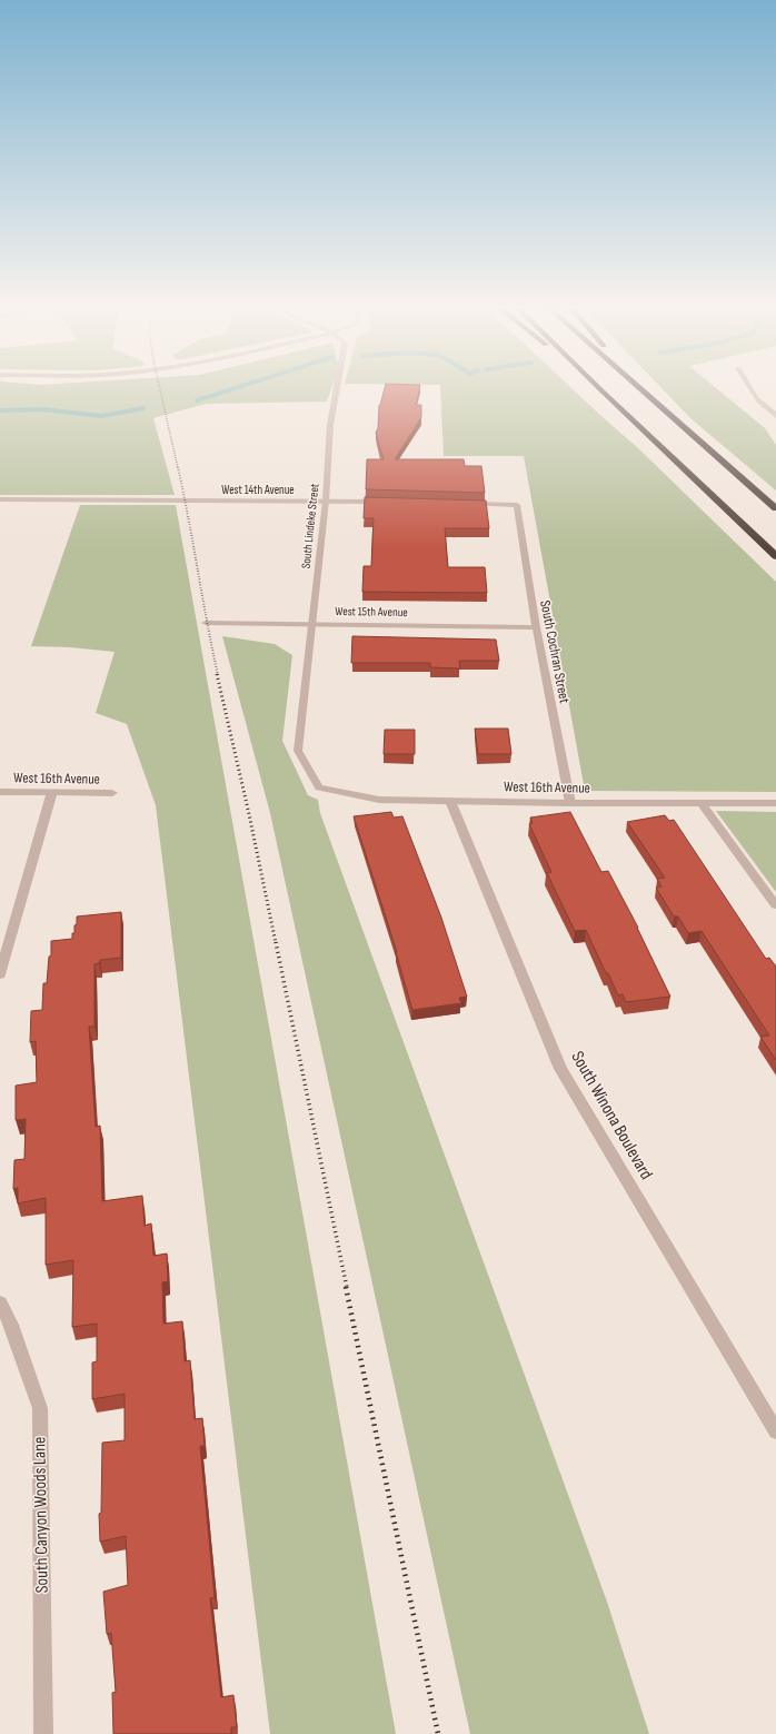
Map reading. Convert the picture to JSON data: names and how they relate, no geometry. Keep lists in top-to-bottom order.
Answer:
{
  "streets": {
    "street": [
      "West 14th Avenue",
      "South Lindeke Street",
      "West 15th Avenue",
      "South Cochran Street",
      "West 16th Avenue",
      "South Winona Boulevard",
      "South Canyon Woods Lane"
    ]
  },
  "crossings": [
    ["West 14th Avenue", "South Lindeke Street"],
    ["South Lindeke Street", "West 15th Avenue"],
    ["South Lindeke Street", "West 16th Avenue"],
    ["West 15th Avenue", "South Cochran Street"],
    ["South Cochran Street", "West 16th Avenue"],
    ["West 16th Avenue", "South Winona Boulevard"]
  ]
}
